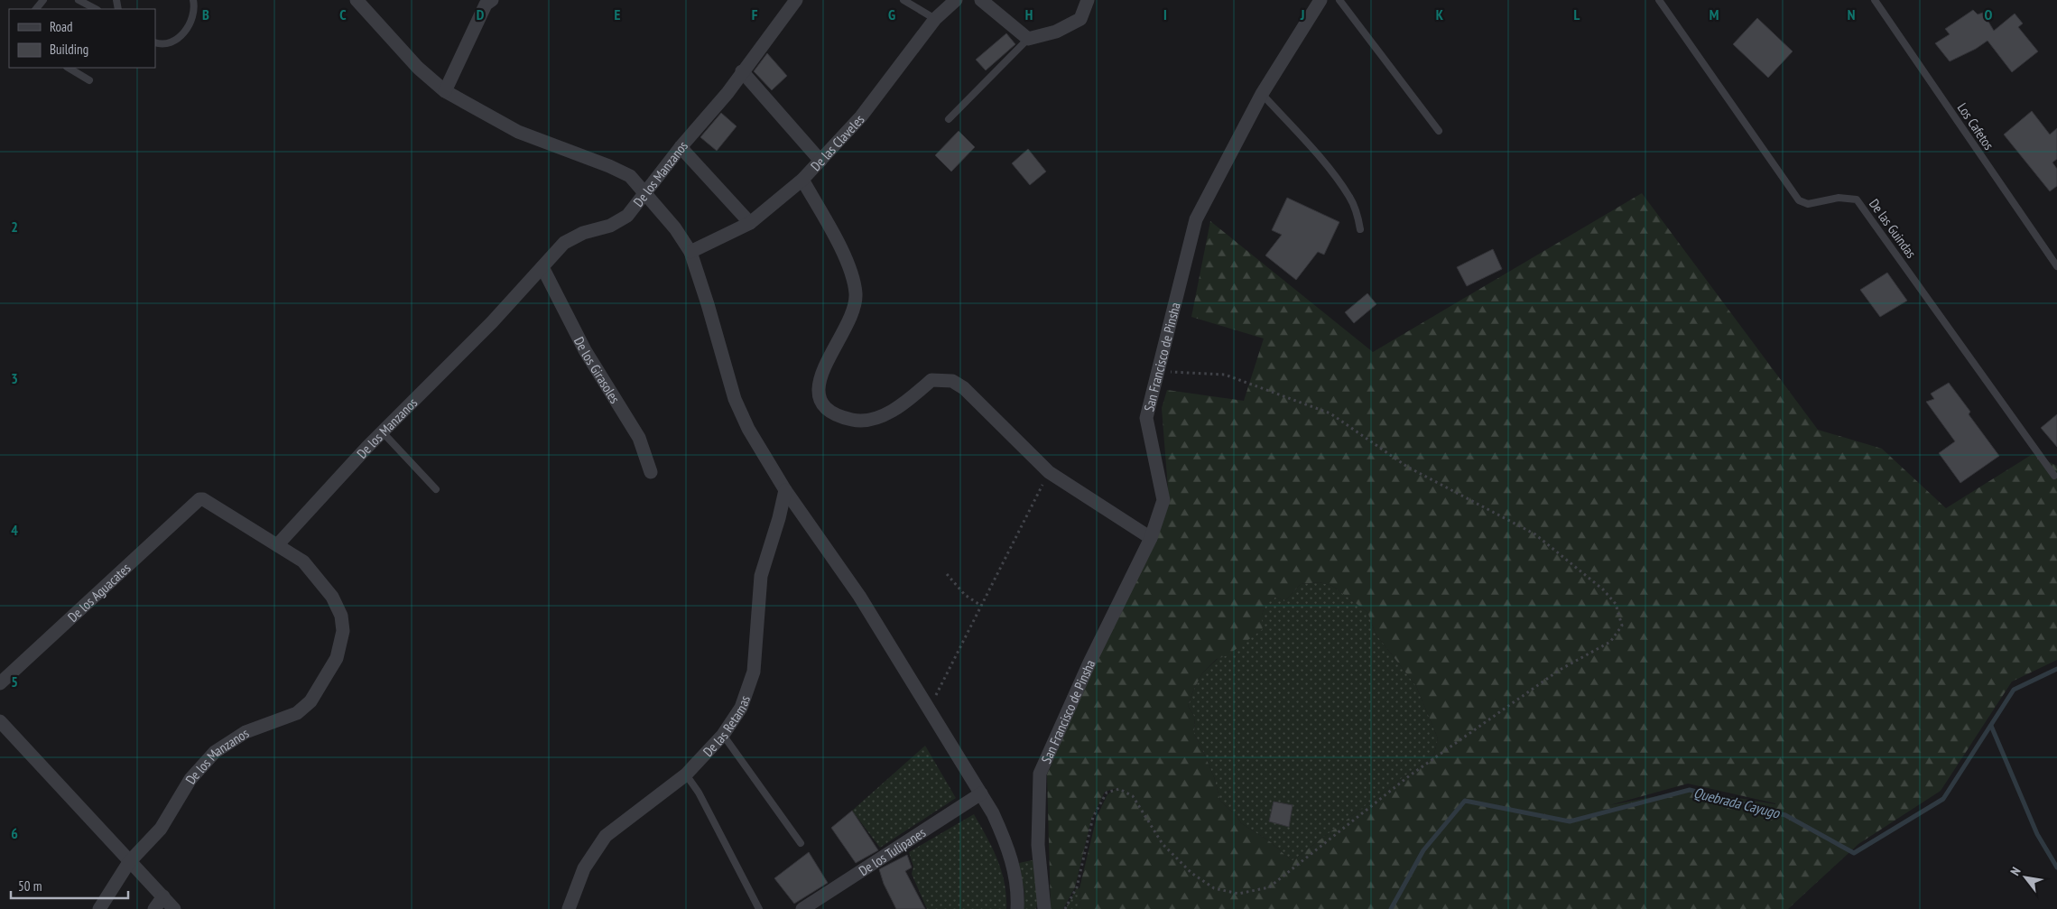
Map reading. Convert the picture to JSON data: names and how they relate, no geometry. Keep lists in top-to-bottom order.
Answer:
{
  "streets": {
    "street": [
      "De las Claveles",
      "De los Manzanos",
      "San Francisco de Pinsha",
      "De los Girasoles",
      "De los Aguacates",
      "De las Retamas",
      "De los Tulipanes"
    ],
    "lane": ["Los Cafetos", "De las Guindas"]
  },
  "crossings": [
    ["De los Manzanos", "De los Girasoles"],
    ["De los Manzanos", "De los Aguacates"]
  ],
  "water": ["Quebrada Cayugo"],
  "legend": ["Road", "Building"],
  "scale_bar": "50 m",
  "north": "top left",
  "grid": {
    "columns": [
      "B",
      "C",
      "D",
      "E",
      "F",
      "G",
      "H",
      "I",
      "J",
      "K",
      "L",
      "M",
      "N",
      "O"
    ],
    "rows": [
      "2",
      "3",
      "4",
      "5",
      "6"
    ]
  }
}
